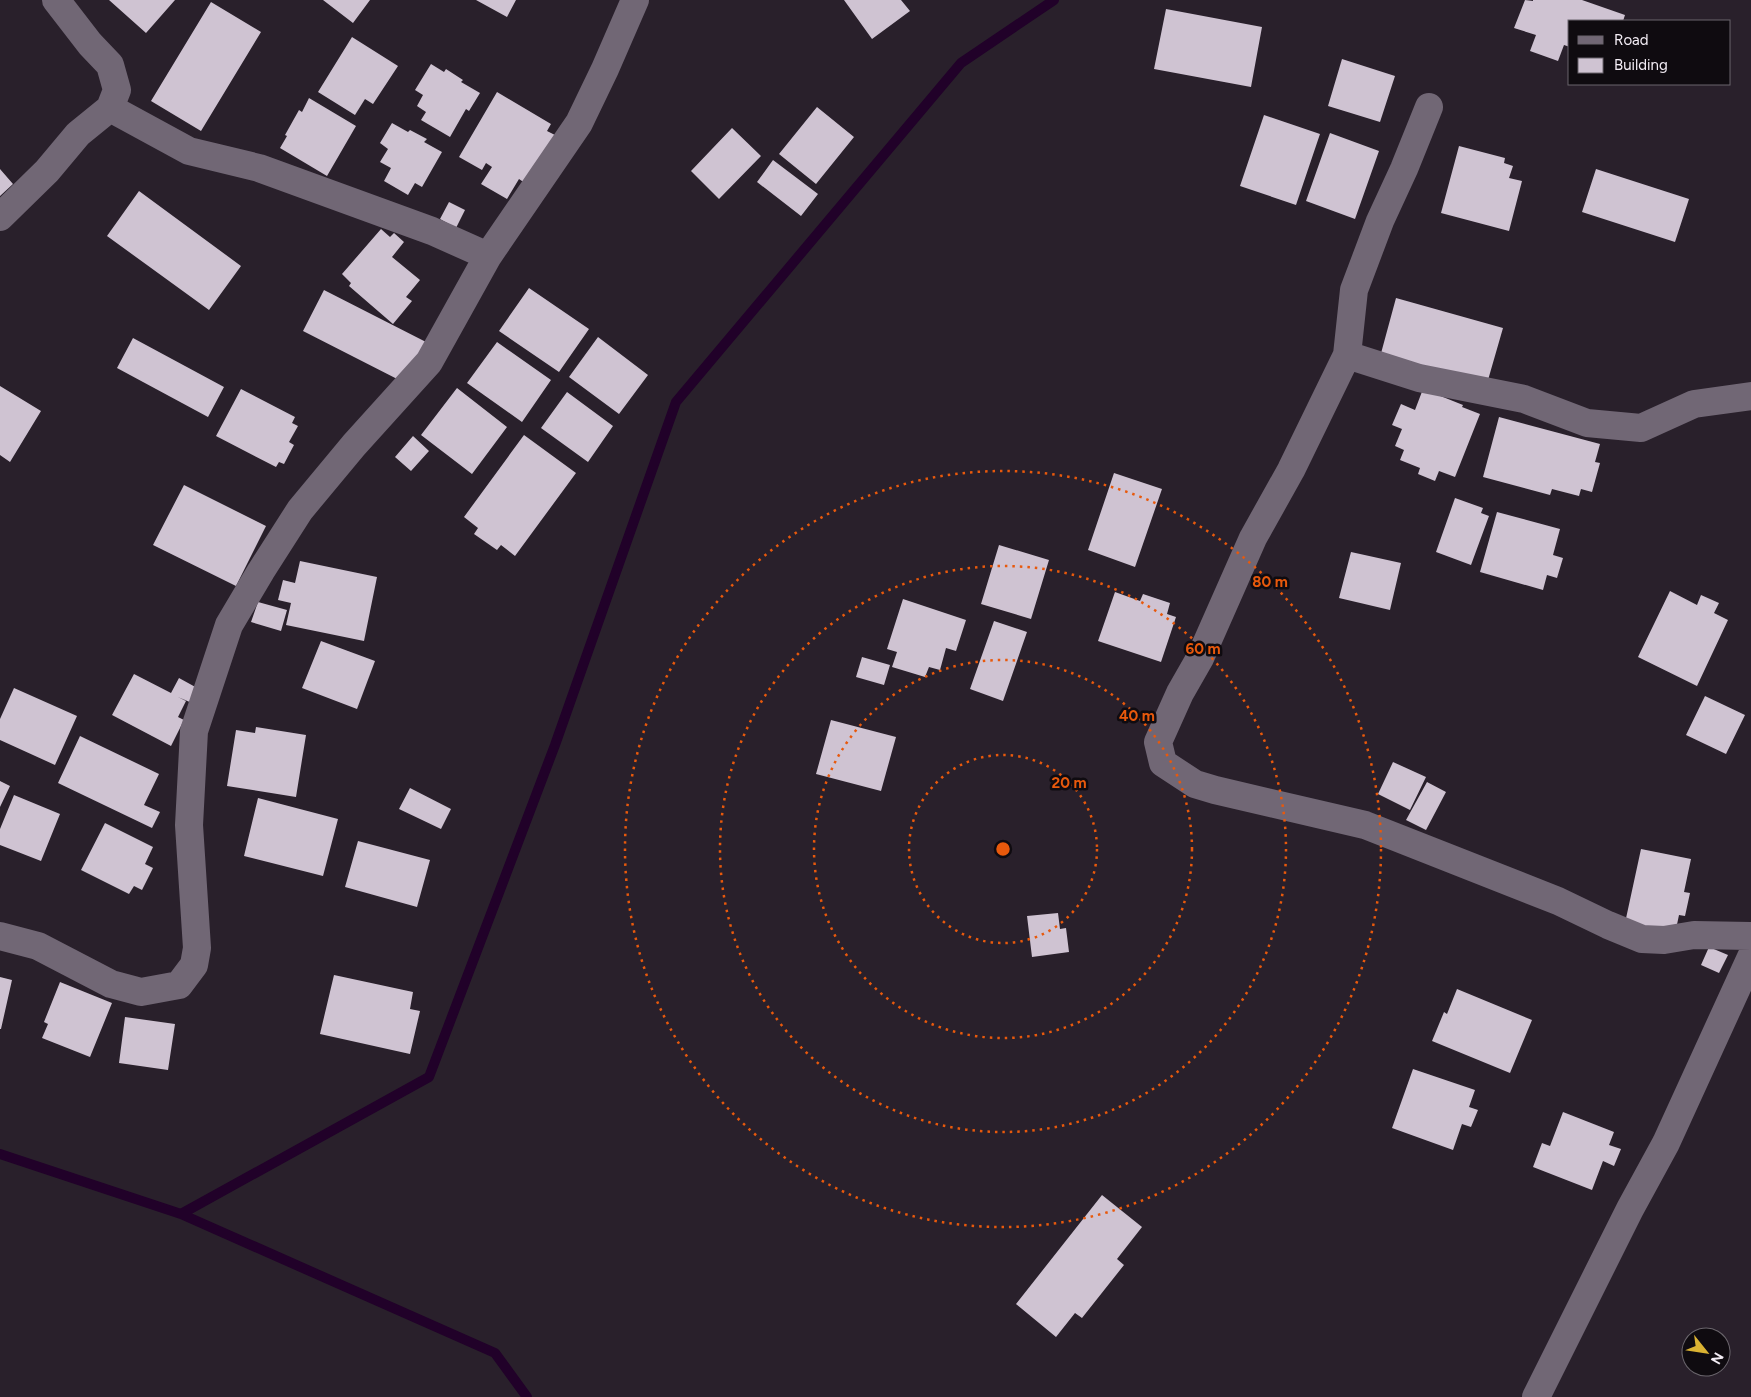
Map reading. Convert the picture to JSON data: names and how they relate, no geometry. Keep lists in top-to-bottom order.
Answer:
{
  "legend": ["Road", "Building"],
  "north": "bottom right",
  "rings": [
    "80 m",
    "60 m",
    "40 m",
    "20 m"
  ]
}
